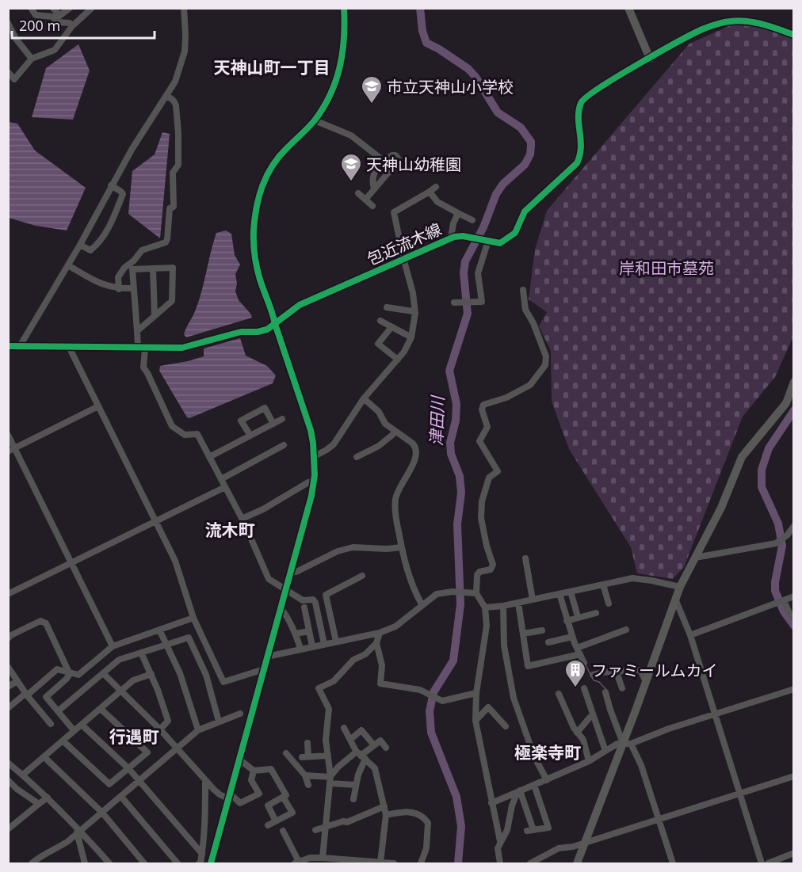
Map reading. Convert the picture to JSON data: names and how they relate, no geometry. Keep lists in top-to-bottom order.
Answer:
{
  "streets": {
    "street": ["包近流木線"]
  },
  "districts": [
    "天神山町一丁目",
    "流木町",
    "行遇町",
    "極楽寺町"
  ],
  "water": ["津田川"],
  "parks": ["岸和田市墓苑"],
  "places": {
    "school or university": ["市立天神山小学校", "天神山幼稚園"],
    "building": ["ファミールムカイ"]
  },
  "scale_bar": "200 m"
}
